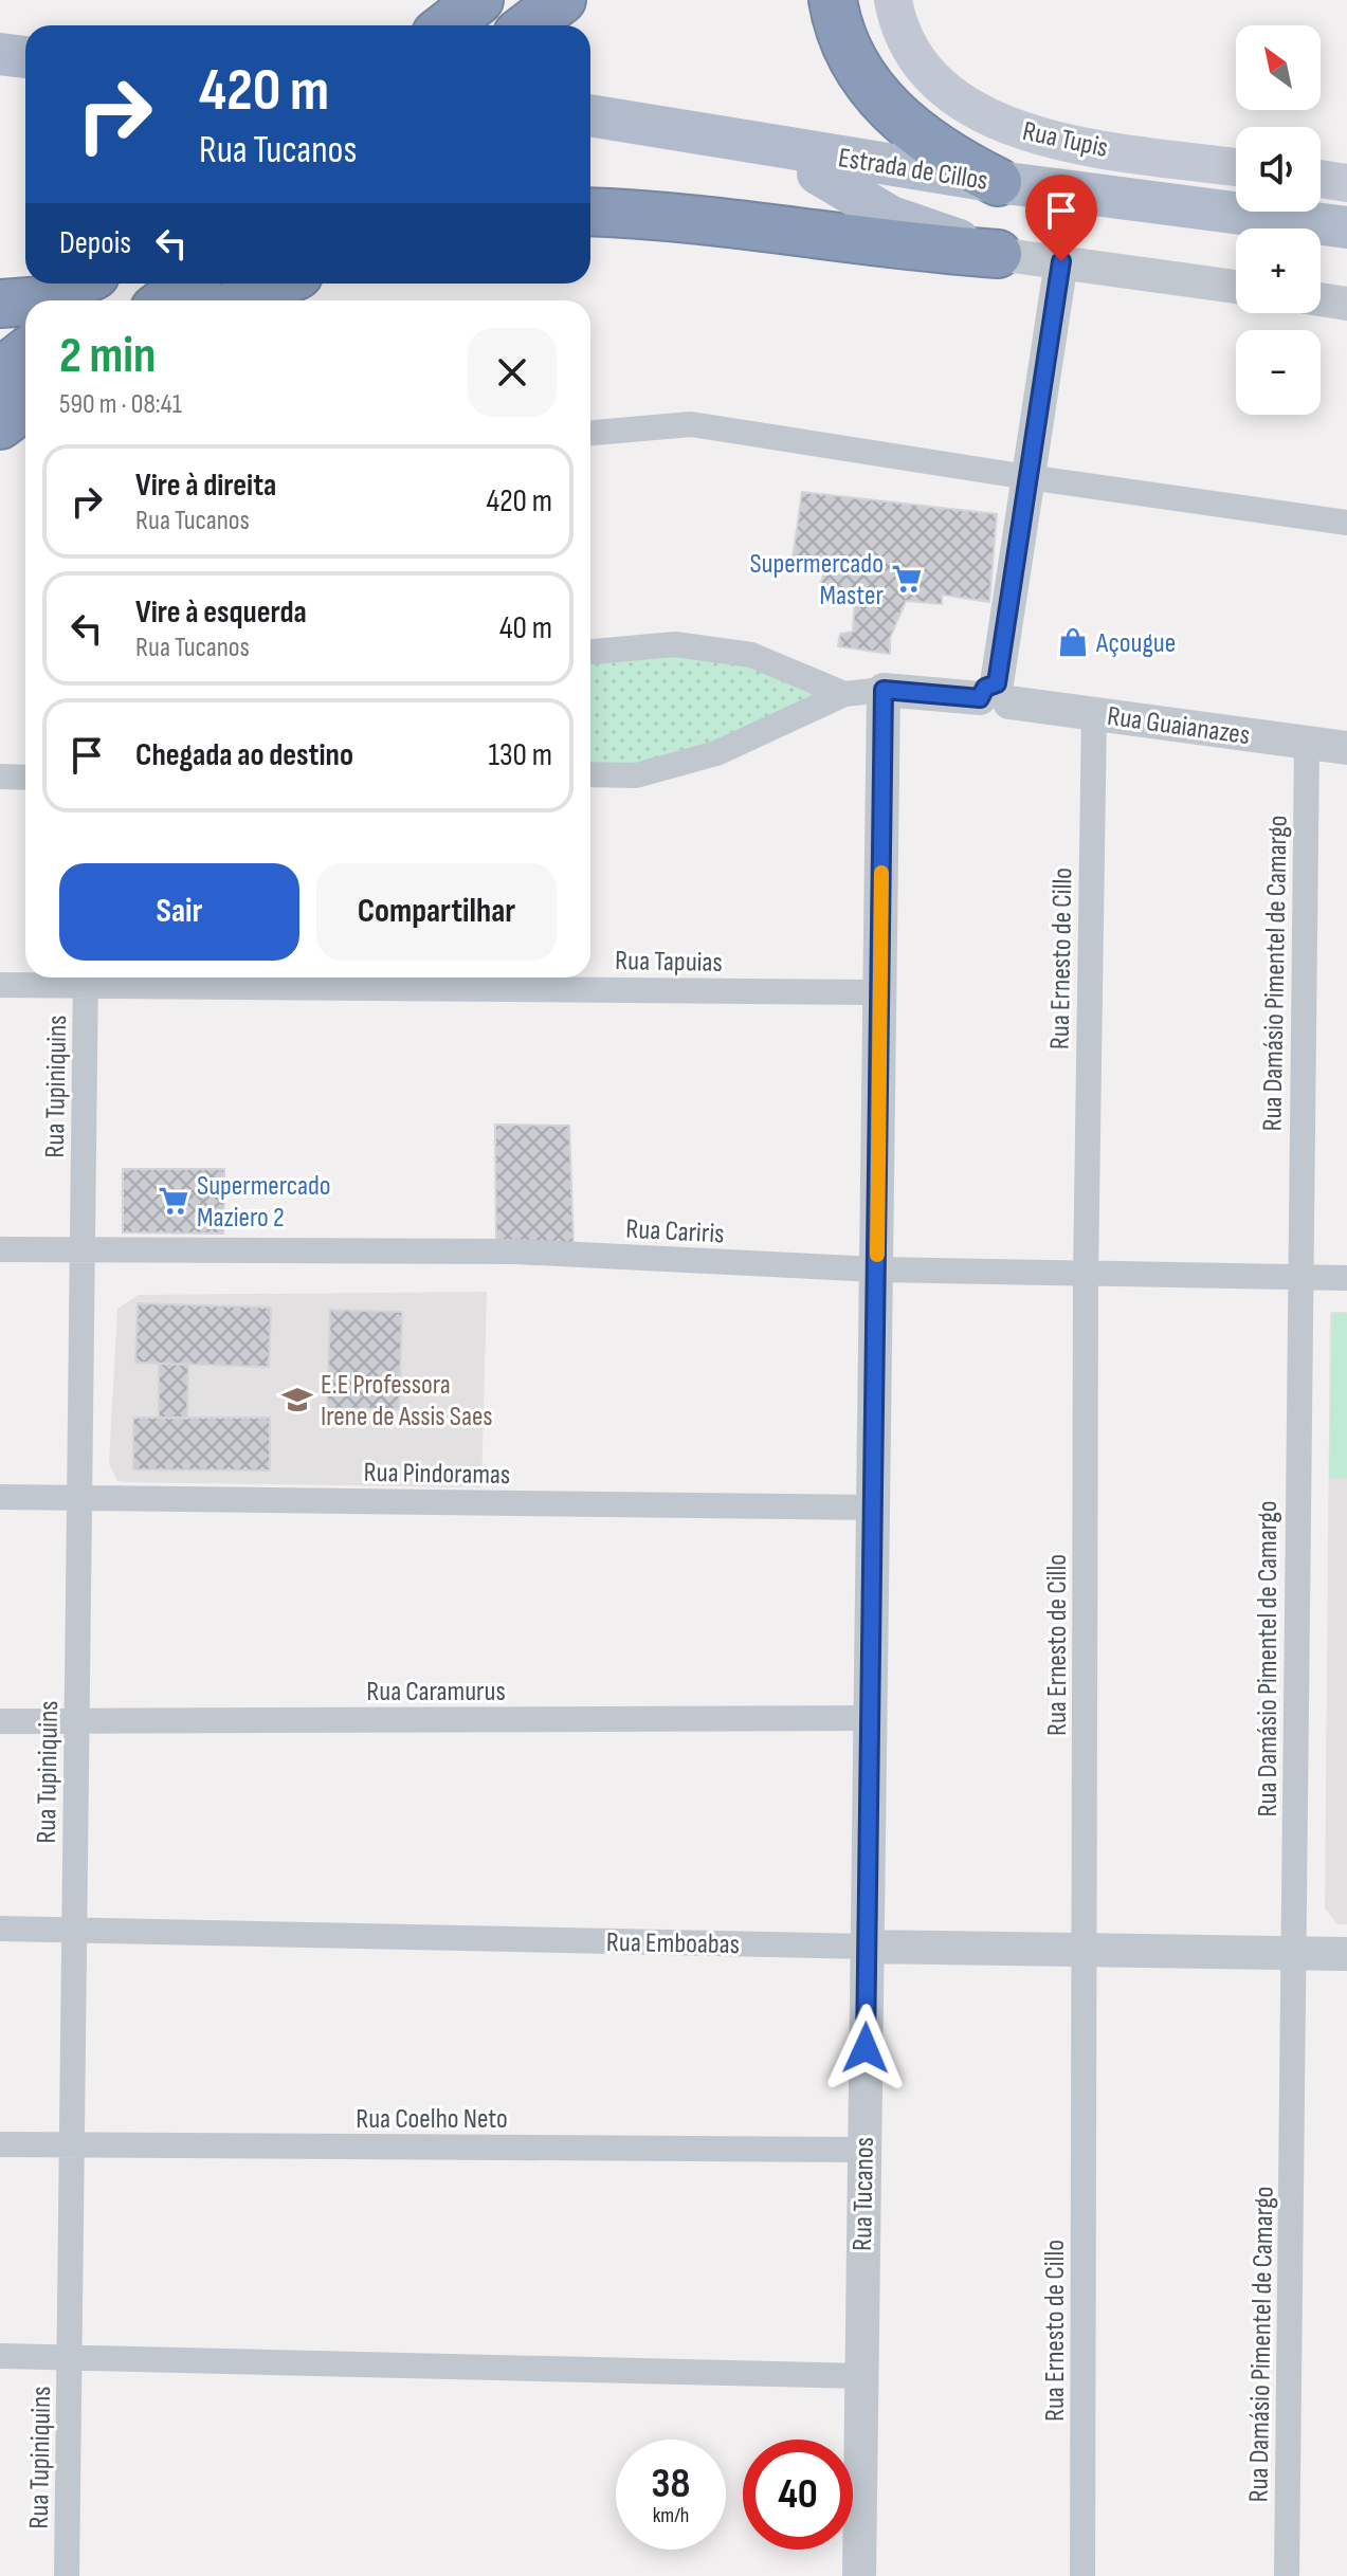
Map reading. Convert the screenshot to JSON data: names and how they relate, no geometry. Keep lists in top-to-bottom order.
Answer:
{
  "streets": {
    "main road": ["Rua Tupis", "Estrada de Cillos"],
    "street": [
      "Rua Guaianazes",
      "Rua Ernesto de Cillo",
      "Rua Tapuias",
      "Rua Damásio Pimentel de Camargo",
      "Rua Tupiniquins",
      "Rua Cariris",
      "Rua Pindoramas",
      "Rua Caramurus",
      "Rua Emboabas",
      "Rua Coelho Neto",
      "Rua Tucanos"
    ]
  },
  "crossings": [
    ["Rua Guaianazes", "Rua Ernesto de Cillo"],
    ["Rua Guaianazes", "Rua Damásio Pimentel de Camargo"],
    ["Rua Ernesto de Cillo", "Rua Cariris"],
    ["Rua Ernesto de Cillo", "Rua Emboabas"],
    ["Rua Tapuias", "Rua Tupiniquins"],
    ["Rua Tapuias", "Rua Tucanos"],
    ["Rua Damásio Pimentel de Camargo", "Rua Cariris"],
    ["Rua Damásio Pimentel de Camargo", "Rua Emboabas"],
    ["Rua Tupiniquins", "Rua Cariris"],
    ["Rua Tupiniquins", "Rua Pindoramas"],
    ["Rua Tupiniquins", "Rua Caramurus"],
    ["Rua Tupiniquins", "Rua Emboabas"],
    ["Rua Tupiniquins", "Rua Coelho Neto"],
    ["Rua Cariris", "Rua Tucanos"],
    ["Rua Pindoramas", "Rua Tucanos"],
    ["Rua Caramurus", "Rua Tucanos"],
    ["Rua Emboabas", "Rua Tucanos"],
    ["Rua Coelho Neto", "Rua Tucanos"]
  ],
  "places": {
    "supermarket": ["Supermercado Master", "Supermercado Maziero 2"],
    "shop": ["Açougue"],
    "school or university": ["E.E Professora Irene de Assis Saes"]
  },
  "north": "top left",
  "page": {
    "map_buttons": ["+", "−"],
    "turn": ["420 m", "Rua Tucanos"],
    "then": "Depois",
    "heading": ["2 min", "590 m · 08:41"],
    "list": [
      {
        "name": "Vire à direita",
        "note": "Rua Tucanos",
        "value": "420 m"
      },
      {
        "name": "Vire à esquerda",
        "note": "Rua Tucanos",
        "value": "40 m"
      },
      {
        "name": "Chegada ao destino",
        "value": "130 m"
      }
    ],
    "buttons": ["Sair", "Compartilhar"],
    "speed": "38 km/h",
    "limit": "40"
  }
}
